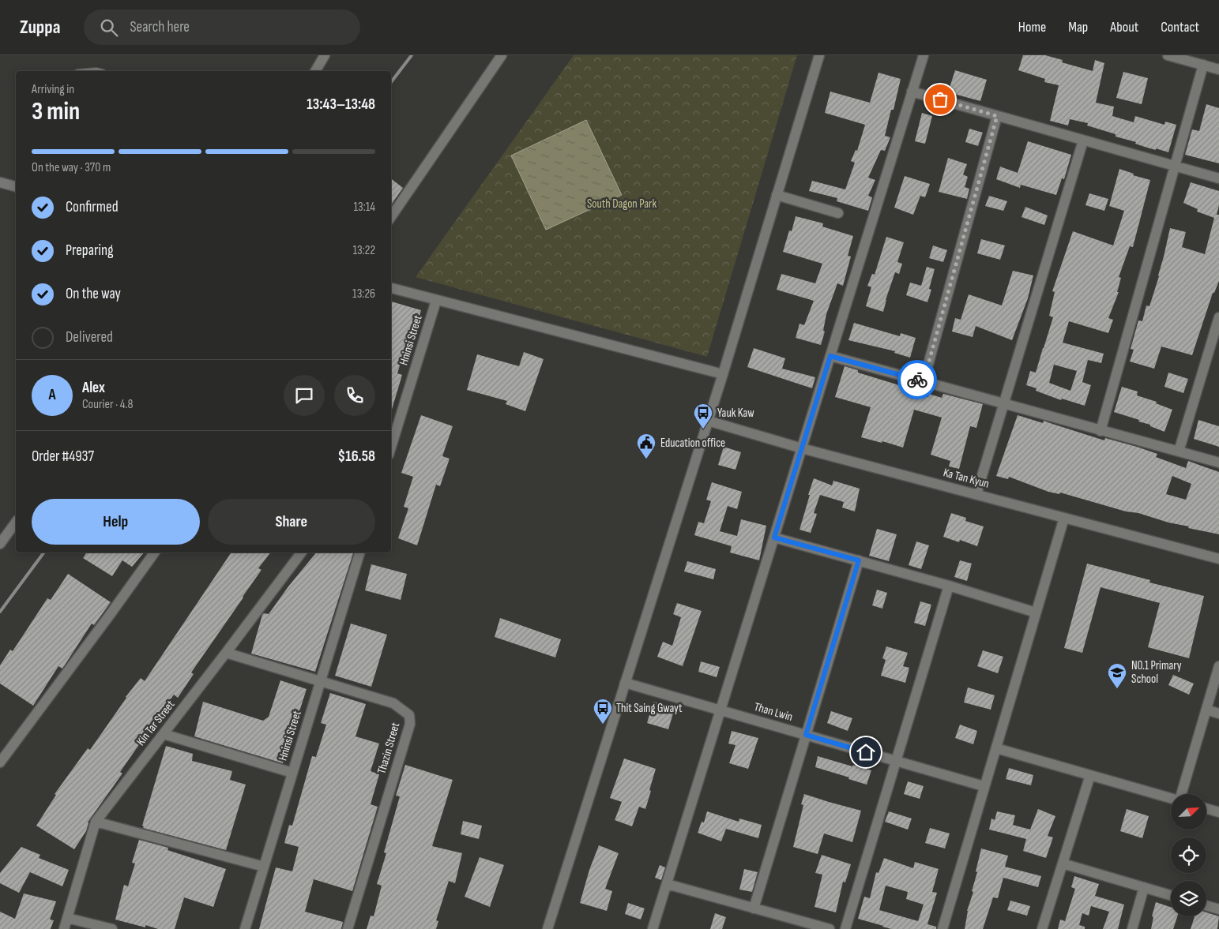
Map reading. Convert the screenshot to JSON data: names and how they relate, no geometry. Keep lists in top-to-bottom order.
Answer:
{
  "streets": {
    "street": [
      "Hninsi Street",
      "Ka Tan Kyun",
      "Than Lwin",
      "Kin Tar Street",
      "Thazin Street"
    ]
  },
  "crossings": [
    ["Hninsi Street", "Thazin Street"],
    ["Kin Tar Street", "Thazin Street"]
  ],
  "parks": ["South Dagon Park"],
  "places": {
    "bus stop": ["Yauk Kaw", "Thit Saing Gwayt"],
    "public building": ["Education office"],
    "school or university": ["N0.1 Primary School"]
  },
  "north": "top right",
  "page": {
    "header": "Zuppa",
    "search": "Search here",
    "nav": [
      "Home",
      "Map",
      "About",
      "Contact"
    ],
    "heading": ["3 min", "Arriving in", "13:43–13:48"],
    "panel": [
      "Alex",
      "Courier · 4.8",
      "Order #4937",
      "$16.58"
    ],
    "bar": "On the way · 370 m",
    "list": [
      ["Confirmed", "13:14"],
      ["Preparing", "13:22"],
      ["On the way", "13:26"],
      "Delivered"
    ],
    "round": "A",
    "buttons": ["Help", "Share"]
  }
}
